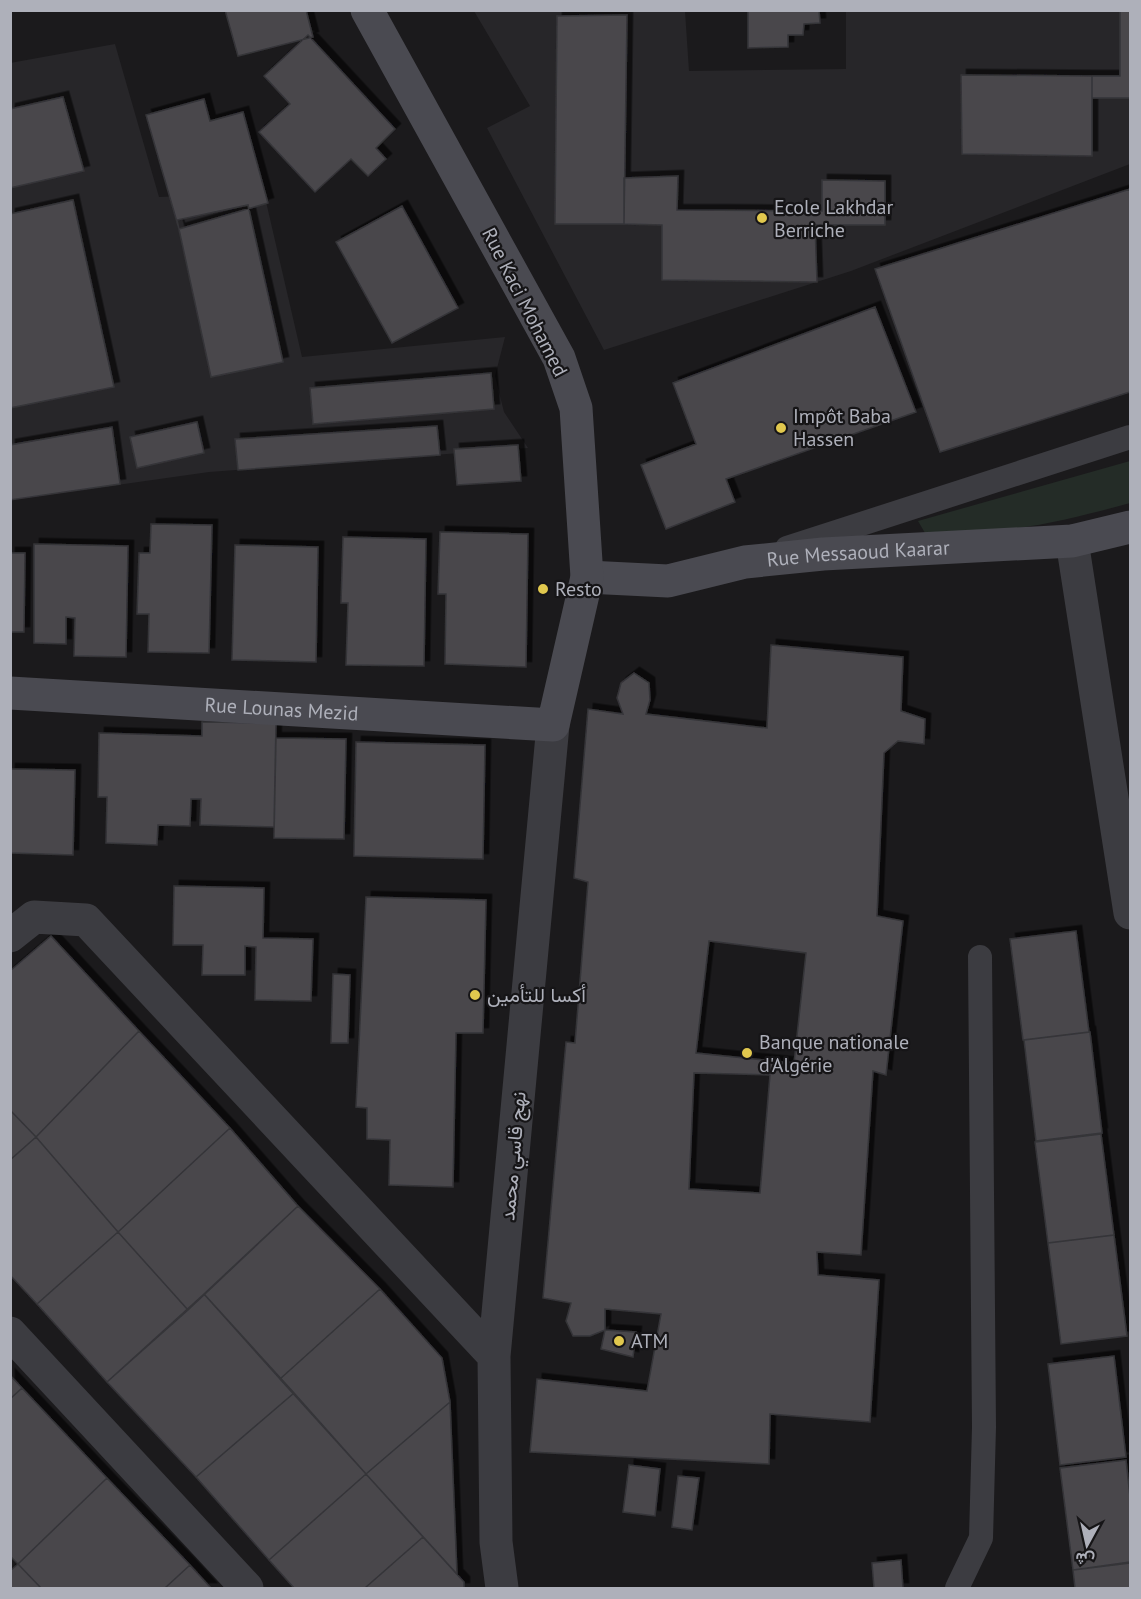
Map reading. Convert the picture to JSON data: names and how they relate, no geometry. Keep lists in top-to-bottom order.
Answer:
{
  "streets": {
    "street": [
      "Rue Kaci Mohamed",
      "Rue Messaoud Kaarar",
      "Rue Lounas Mezid",
      "نهج قاسي محمد"
    ]
  },
  "crossings": [
    ["Rue Kaci Mohamed", "Rue Messaoud Kaarar"],
    ["Rue Kaci Mohamed", "Rue Lounas Mezid"],
    ["Rue Kaci Mohamed", "نهج قاسي محمد"],
    ["Rue Lounas Mezid", "نهج قاسي محمد"]
  ],
  "places": [
    "Ecole Lakhdar Berriche",
    "Impôt Baba Hassen",
    "Resto",
    "أكسا للتأمين",
    "Banque nationale d'Algérie",
    "ATM"
  ],
  "north": "bottom"
}
